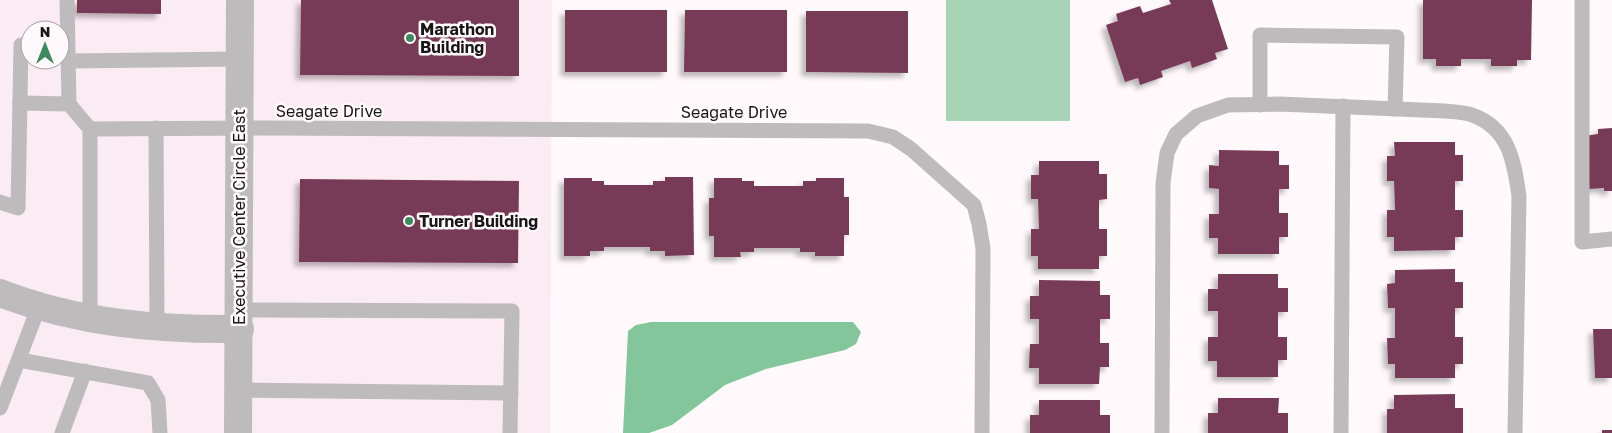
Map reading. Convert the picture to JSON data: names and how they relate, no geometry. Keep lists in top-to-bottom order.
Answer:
{
  "streets": {
    "street": ["Executive Center Circle East"],
    "lane": ["Seagate Drive"]
  },
  "crossings": [
    ["Seagate Drive", "Executive Center Circle East"]
  ],
  "places": ["Marathon Building", "Turner Building"],
  "north": "top"
}
